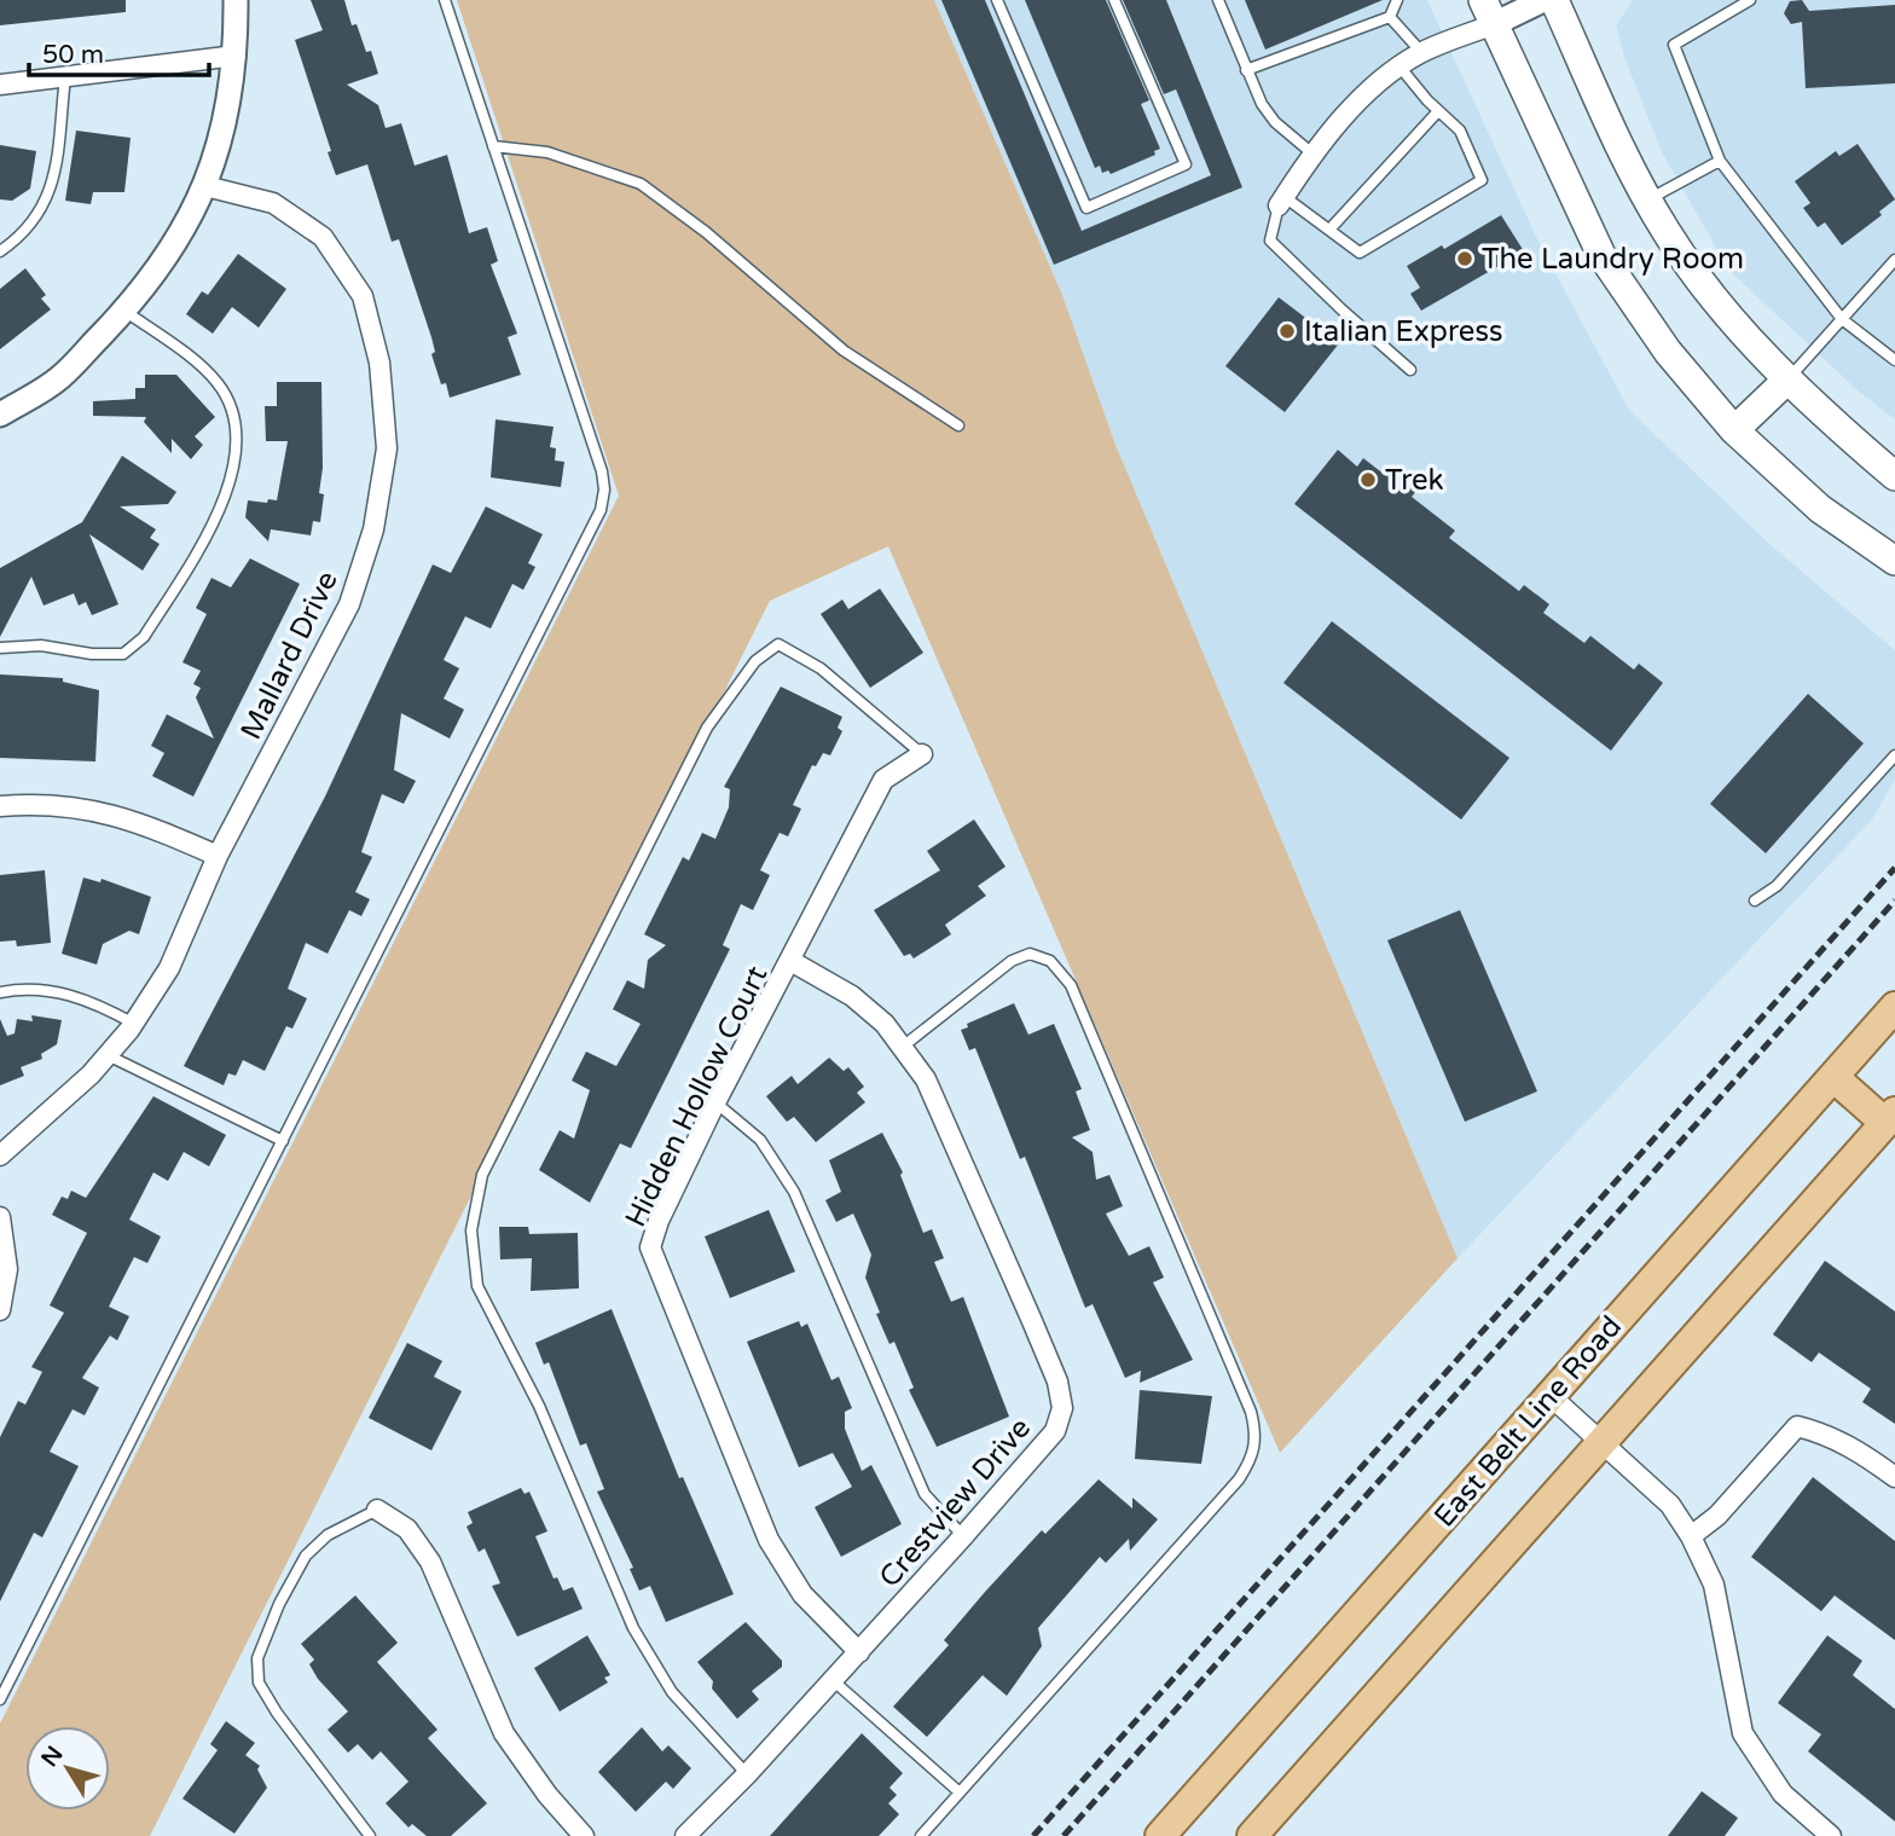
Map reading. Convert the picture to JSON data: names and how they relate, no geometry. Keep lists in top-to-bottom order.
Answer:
{
  "streets": {
    "main road": ["East Belt Line Road"],
    "street": ["Mallard Drive", "Hidden Hollow Court", "Crestview Drive"]
  },
  "crossings": [
    ["Hidden Hollow Court", "Crestview Drive"]
  ],
  "places": ["The Laundry Room", "Italian Express", "Trek"],
  "scale_bar": "50 m",
  "north": "top left"
}
